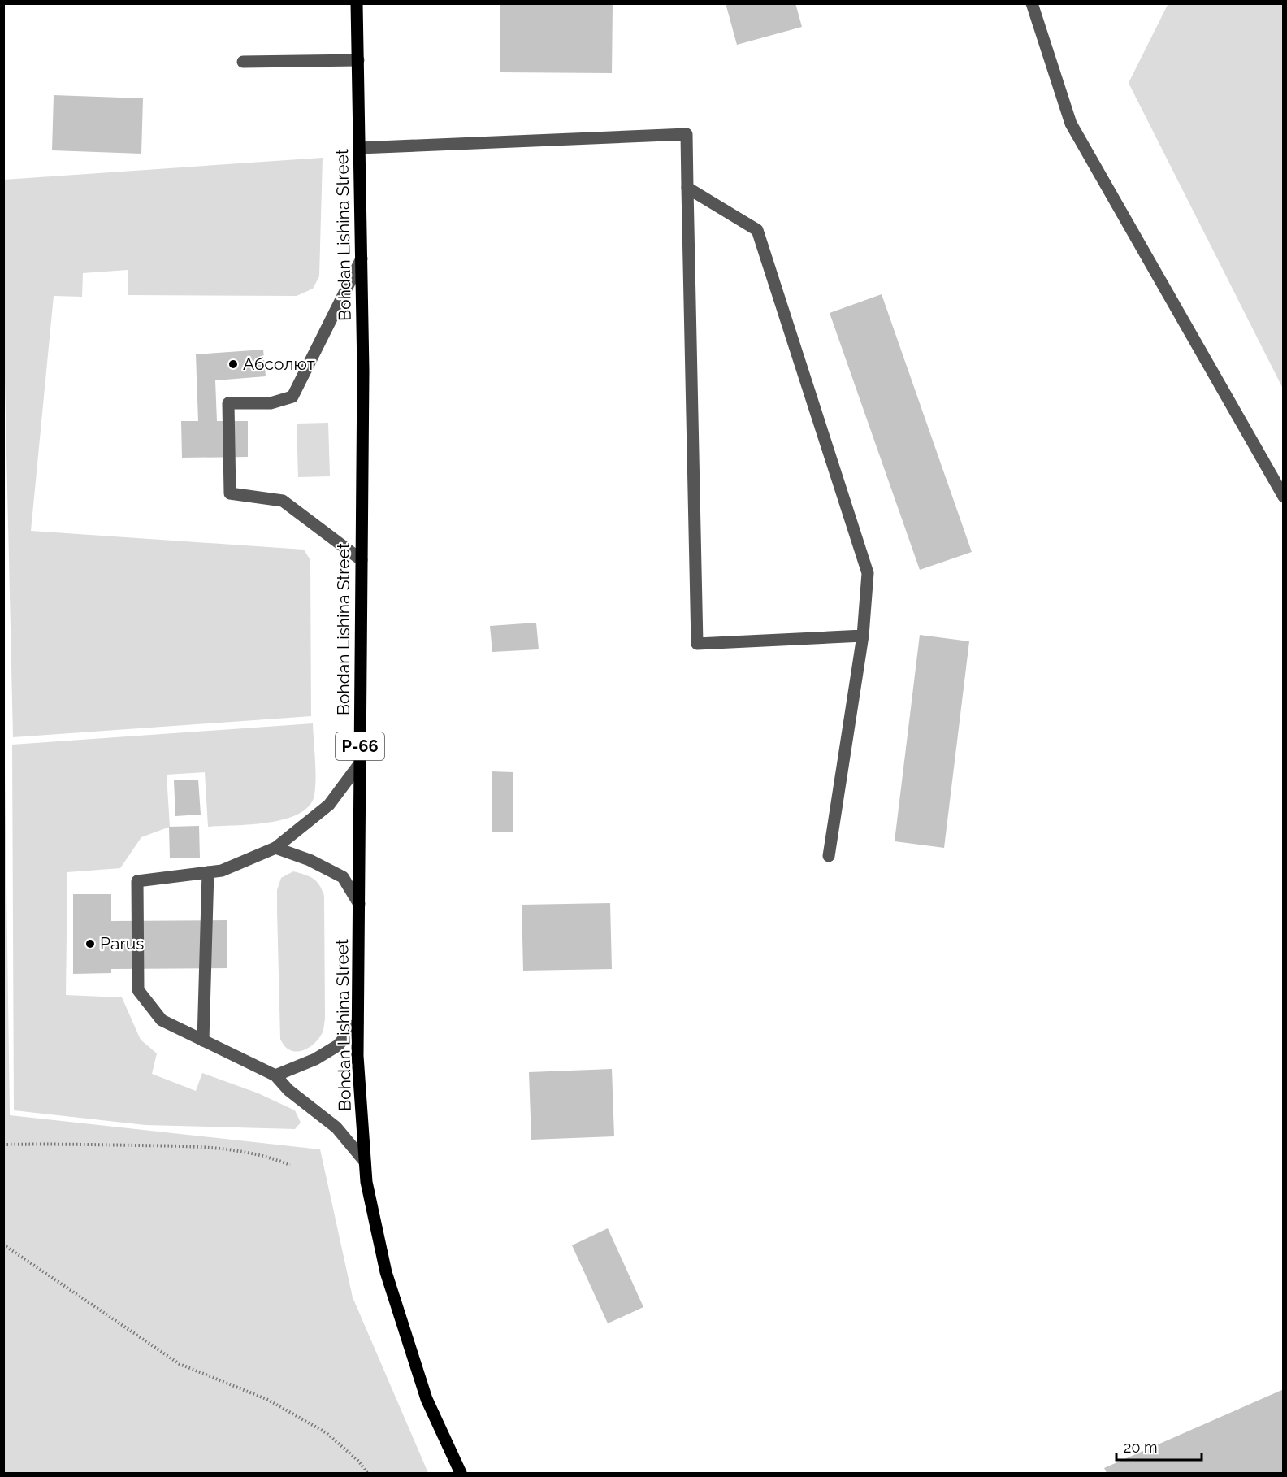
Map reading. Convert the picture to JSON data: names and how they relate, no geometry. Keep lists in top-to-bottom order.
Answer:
{
  "streets": {
    "main road": ["Bohdan Lishina Street", "Р-66"]
  },
  "places": ["Абсолют", "Parus"],
  "scale_bar": "20 m"
}
